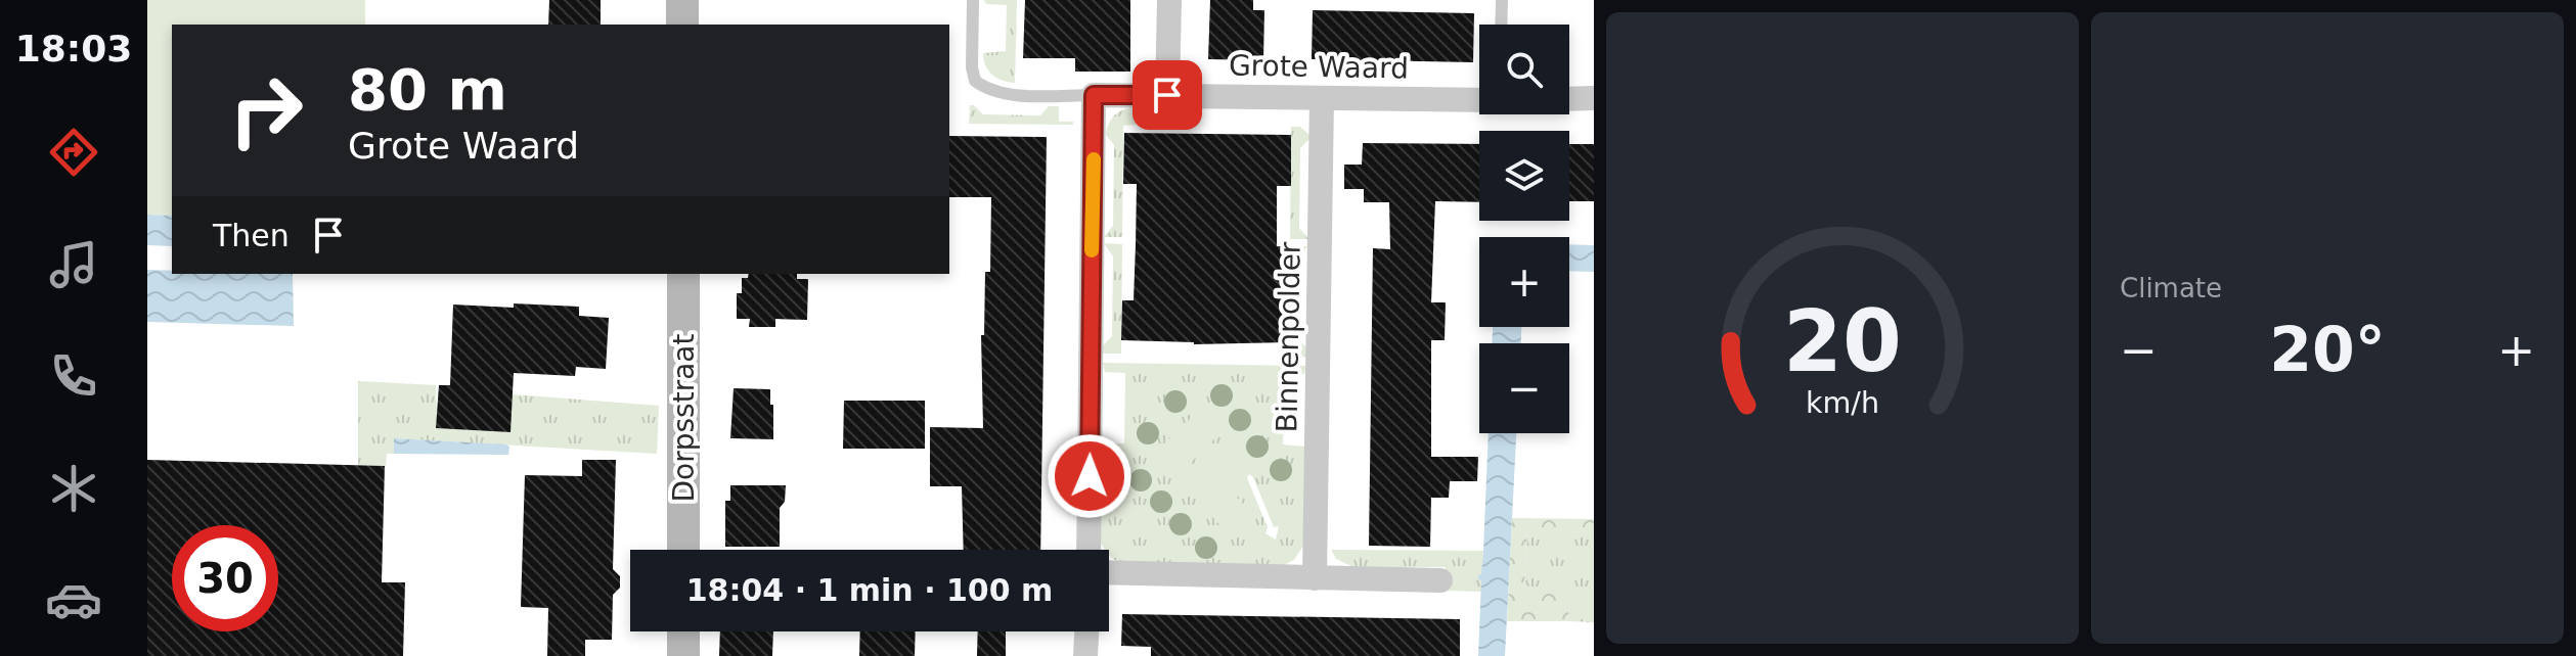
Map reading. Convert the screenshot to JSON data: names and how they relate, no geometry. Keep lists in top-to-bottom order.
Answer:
{
  "streets": {
    "street": ["Grote Waard", "Binnenpolder", "Dorpsstraat"]
  },
  "crossings": [
    ["Grote Waard", "Binnenpolder"]
  ],
  "page": {
    "tabs": "18:03",
    "tile": "Climate",
    "map_buttons": ["+", "−"],
    "turn": ["80 m", "Grote Waard"],
    "then": "Then",
    "heat": ["−", "20°", "+"],
    "limit": "30",
    "trip": "18:04 · 1 min · 100 m",
    "gauge": ["20", "km/h"]
  }
}
